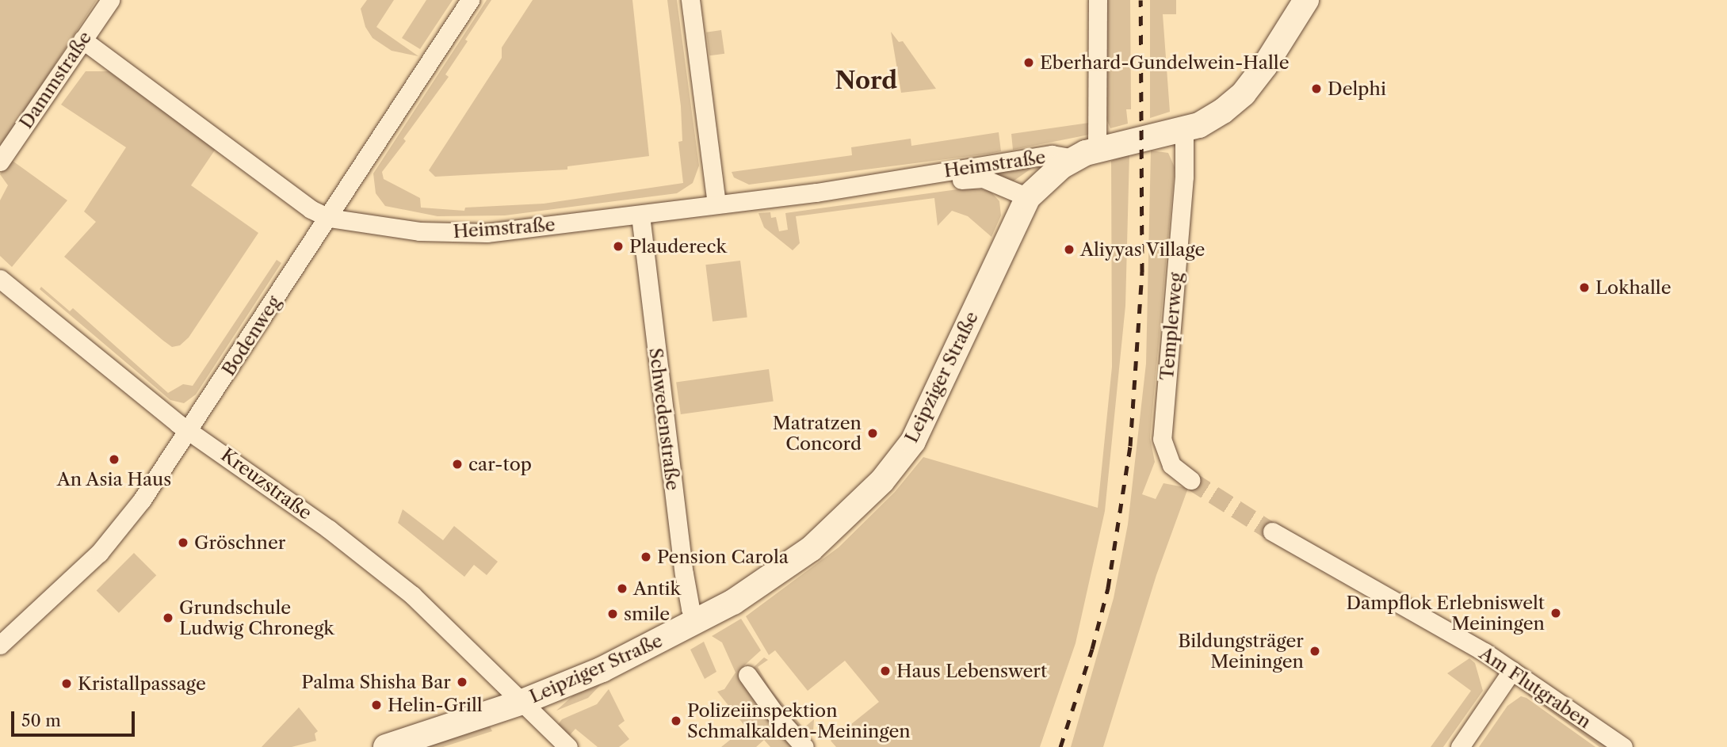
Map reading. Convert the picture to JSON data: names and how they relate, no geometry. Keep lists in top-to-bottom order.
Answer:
{
  "streets": {
    "main road": ["Leipziger Straße"],
    "street": [
      "Dammstraße",
      "Heimstraße",
      "Templerweg",
      "Bodenweg",
      "Schwedenstraße",
      "Kreuzstraße",
      "Am Flutgraben"
    ]
  },
  "crossings": [
    ["Dammstraße", "Heimstraße"],
    ["Heimstraße", "Bodenweg"],
    ["Heimstraße", "Leipziger Straße"],
    ["Heimstraße", "Schwedenstraße"],
    ["Templerweg", "Leipziger Straße"],
    ["Bodenweg", "Kreuzstraße"],
    ["Leipziger Straße", "Schwedenstraße"],
    ["Leipziger Straße", "Kreuzstraße"]
  ],
  "districts": ["Nord"],
  "places": [
    "Eberhard-Gundelwein-Halle",
    "Delphi",
    "Plaudereck",
    "Aliyyas Village",
    "Lokhalle",
    "Matratzen Concord",
    "An Asia Haus",
    "car-top",
    "Gröschner",
    "Pension Carola",
    "Antik",
    "Dampflok Erlebniswelt Meiningen",
    "smile",
    "Grundschule Ludwig Chronegk",
    "Bildungsträger Meiningen",
    "Haus Lebenswert",
    "Palma Shisha Bar",
    "Kristallpassage",
    "Helin-Grill",
    "Polizeiinspektion Schmalkalden-Meiningen"
  ],
  "scale_bar": "50 m"
}
